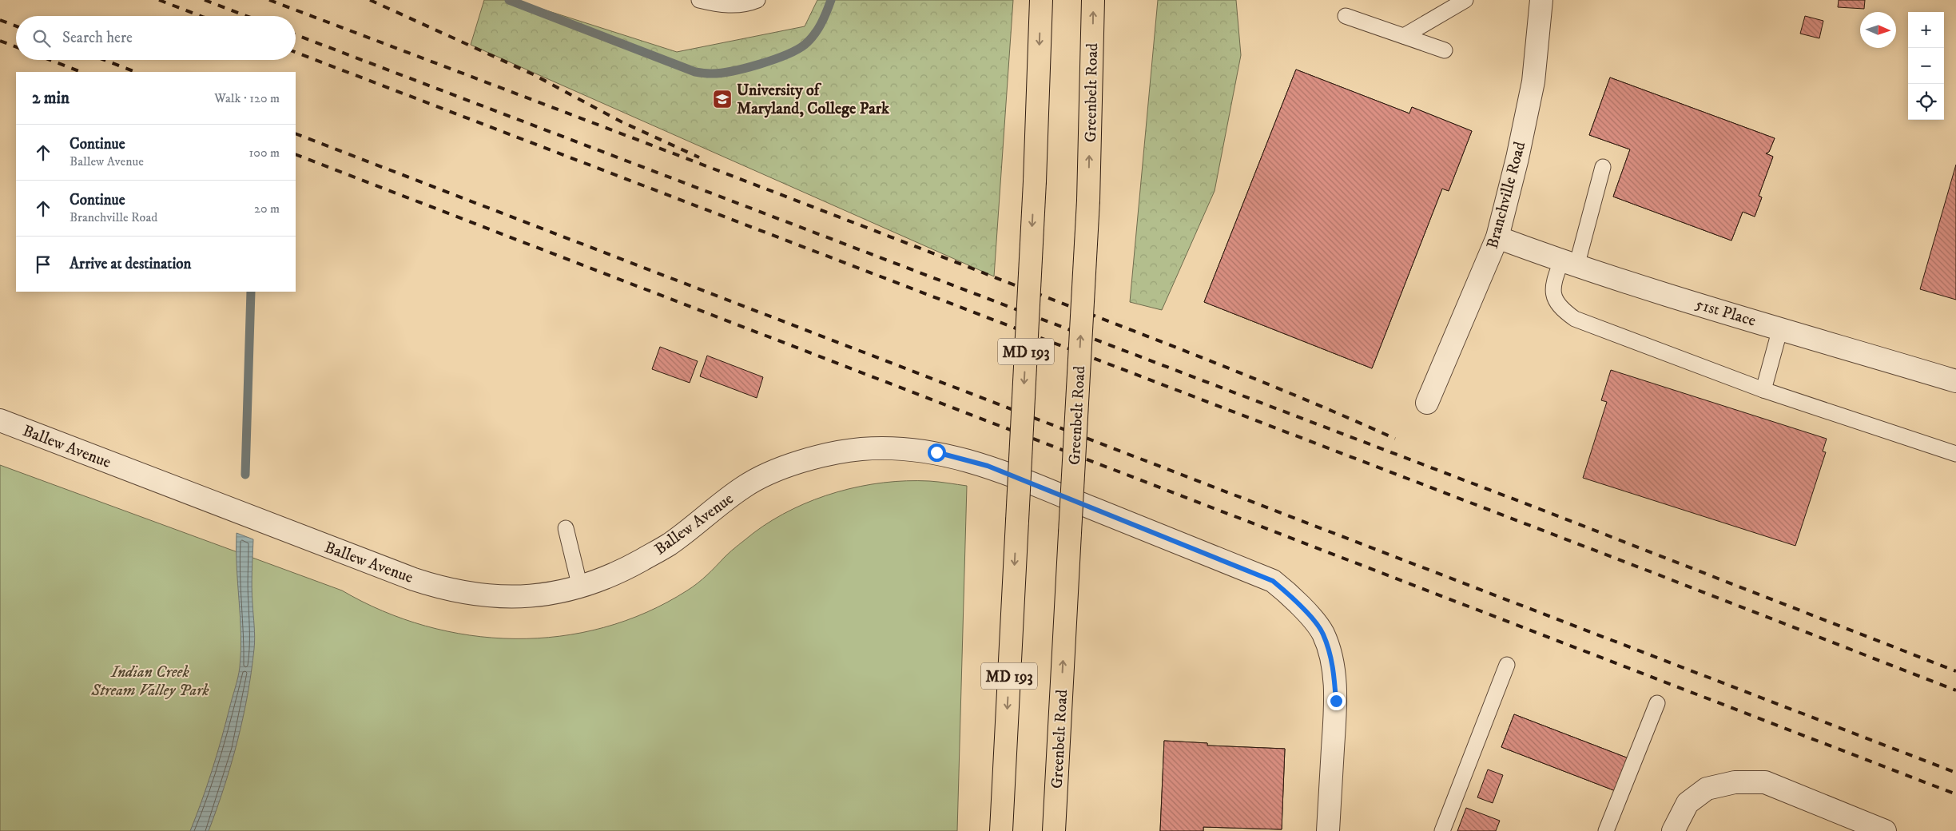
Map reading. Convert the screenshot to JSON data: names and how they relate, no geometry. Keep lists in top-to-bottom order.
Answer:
{
  "streets": {
    "main road": ["Greenbelt Road", "MD 193"],
    "street": ["Branchville Road", "51st Place", "Ballew Avenue"]
  },
  "crossings": [
    ["Branchville Road", "51st Place"]
  ],
  "parks": ["Indian Creek Stream Valley Park"],
  "places": {
    "school or university": ["University of Maryland, College Park"]
  },
  "north": "right",
  "page": {
    "map_buttons": ["+", "−"],
    "search": "Search here",
    "heading": ["2 min", "Walk · 120 m"],
    "list": [
      ["Continue", "Ballew Avenue", "100 m"],
      ["Continue", "Branchville Road", "20 m"],
      "Arrive at destination"
    ]
  }
}
